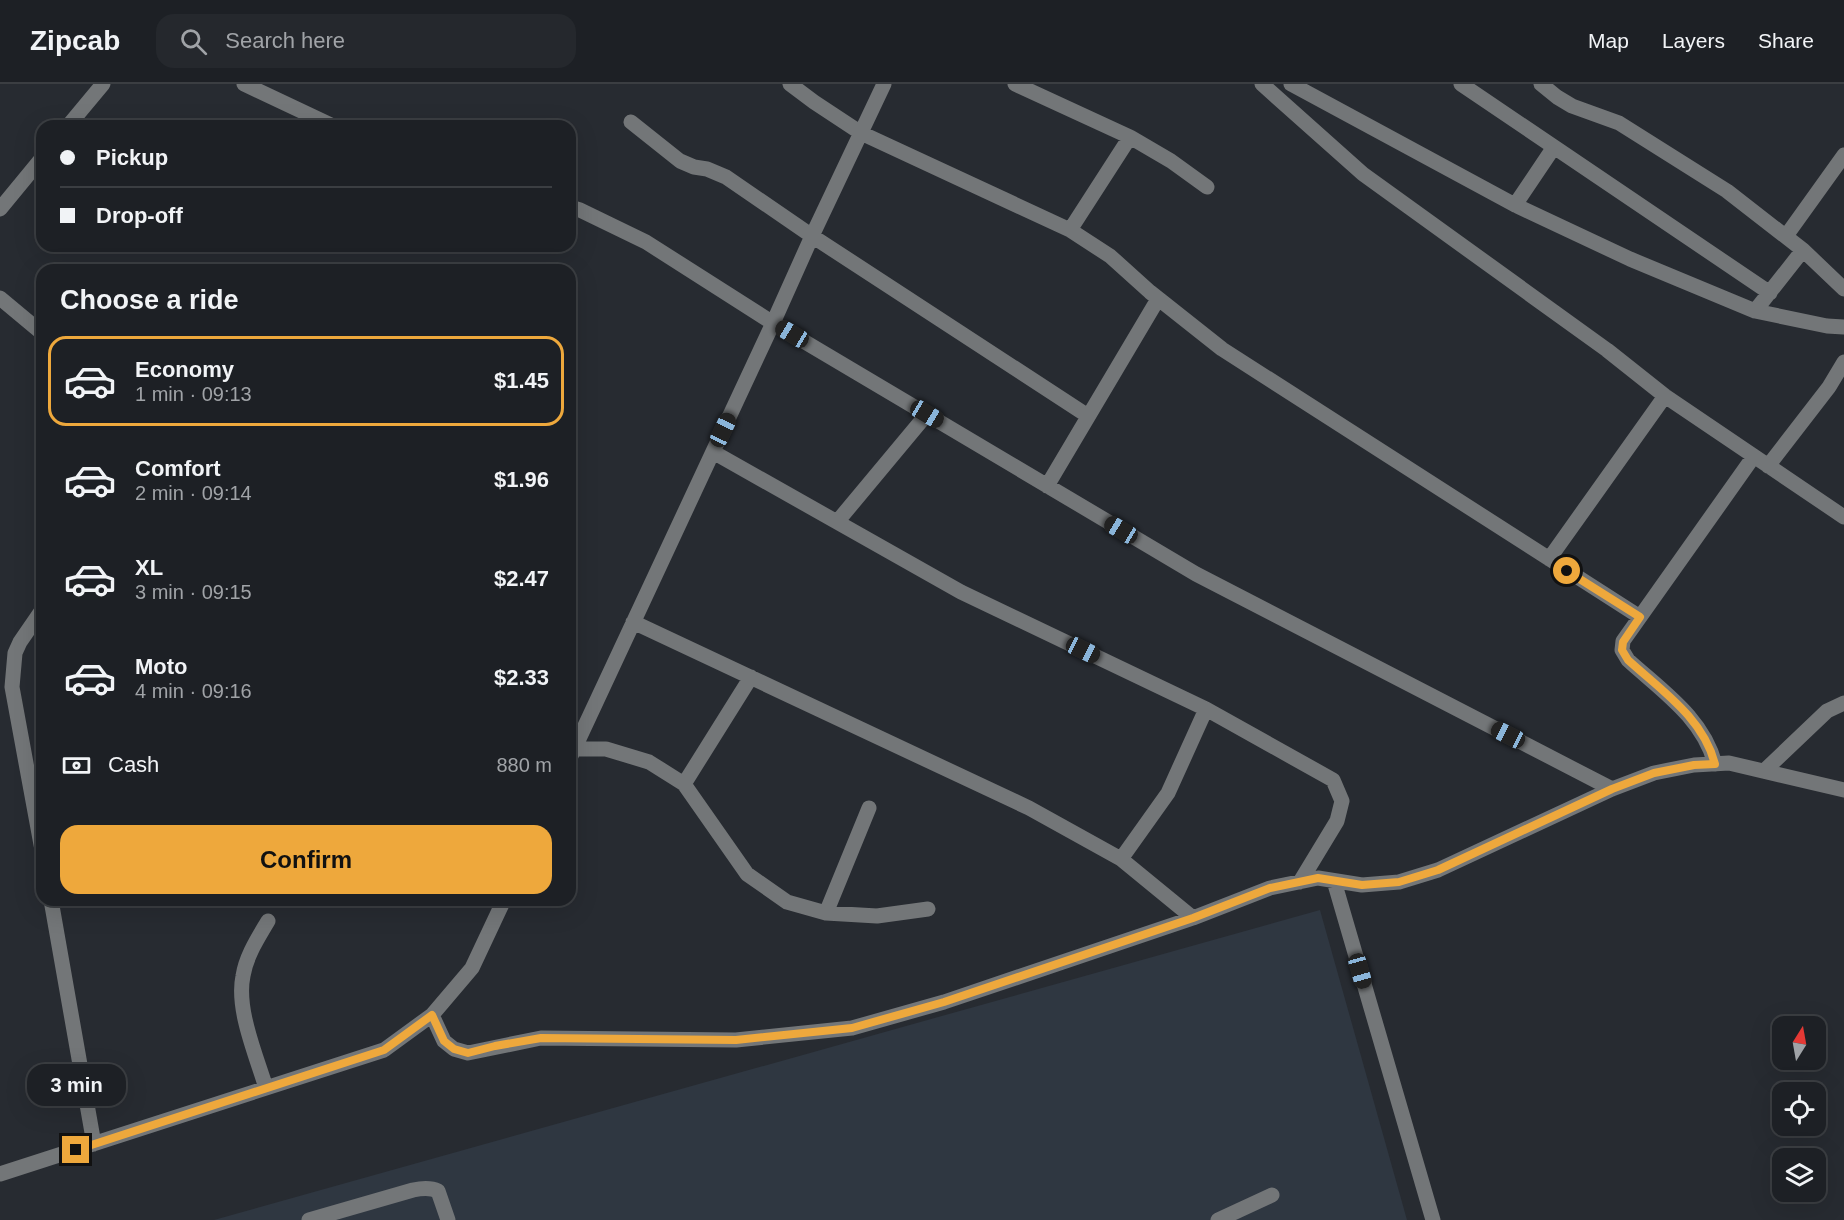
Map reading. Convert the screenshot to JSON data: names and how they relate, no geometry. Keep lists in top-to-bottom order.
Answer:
{
  "north": "top",
  "page": {
    "header": "Zipcab",
    "search": "Search here",
    "nav": ["Map", "Layers", "Share"],
    "banner": ["Pickup", "Drop-off"],
    "heading": "Choose a ride",
    "list": [
      {
        "name": "Economy",
        "note": "1 min · 09:13",
        "value": "$1.45"
      },
      {
        "name": "Comfort",
        "note": "2 min · 09:14",
        "value": "$1.96"
      },
      {
        "name": "XL",
        "note": "3 min · 09:15",
        "value": "$2.47"
      },
      {
        "name": "Moto",
        "note": "4 min · 09:16",
        "value": "$2.33"
      }
    ],
    "pay": ["Cash", "880 m"],
    "buttons": "Confirm",
    "bubble": "3 min"
  }
}
